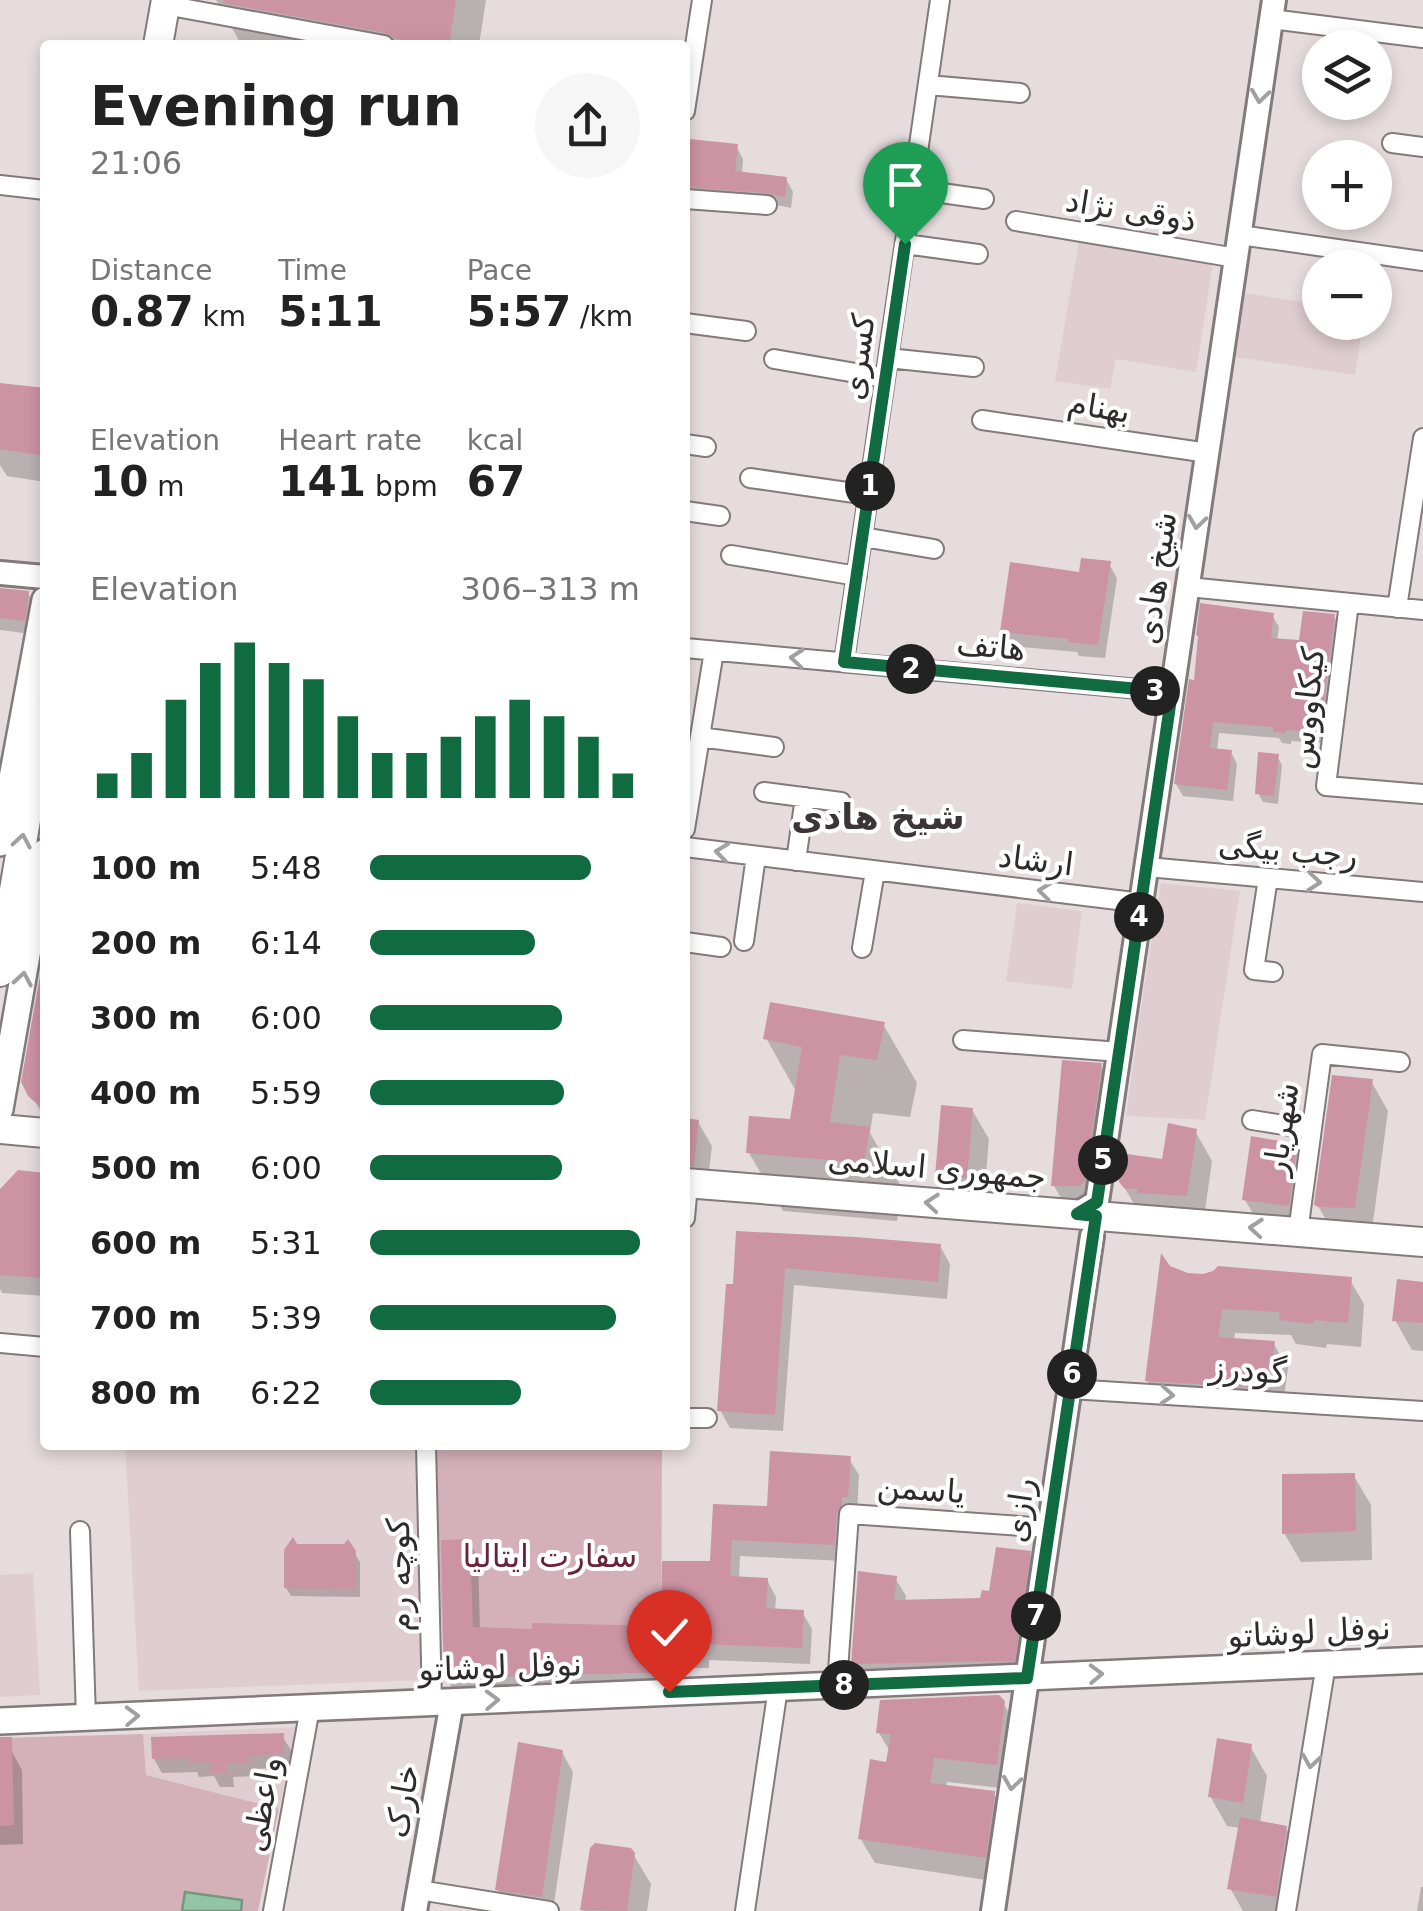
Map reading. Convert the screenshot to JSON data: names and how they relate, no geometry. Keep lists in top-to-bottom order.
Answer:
{
  "streets": {
    "main road": ["جمهوری اسلامی", "نوفل لوشاتو"],
    "street": [
      "ذوقی نژاد",
      "کسری",
      "بهنام",
      "شیخ هادی",
      "هاتف",
      "کیکاووس",
      "رجب بیگی",
      "ارشاد",
      "شهریار",
      "گودرز",
      "یاسمن",
      "رازی",
      "کوچه رم",
      "خارک",
      "واعظی"
    ]
  },
  "crossings": [
    ["ذوقی نژاد", "شیخ هادی"],
    ["کسری", "هاتف"],
    ["بهنام", "شیخ هادی"],
    ["شیخ هادی", "هاتف"],
    ["شیخ هادی", "رجب بیگی"],
    ["شیخ هادی", "ارشاد"],
    ["شیخ هادی", "جمهوری اسلامی"],
    ["شیخ هادی", "رازی"],
    ["شهریار", "جمهوری اسلامی"],
    ["جمهوری اسلامی", "رازی"],
    ["گودرز", "رازی"],
    ["یاسمن", "رازی"],
    ["یاسمن", "نوفل لوشاتو"],
    ["رازی", "نوفل لوشاتو"],
    ["کوچه رم", "نوفل لوشاتو"],
    ["کوچه رم", "خارک"],
    ["نوفل لوشاتو", "خارک"],
    ["نوفل لوشاتو", "واعظی"]
  ],
  "one_way": [
    "رجب بیگی",
    "جمهوری اسلامی",
    "گودرز",
    "نوفل لوشاتو"
  ],
  "districts": ["شیخ هادی"],
  "parks": ["سفارت ایتالیا"],
  "page": {
    "map_buttons": ["+", "−"],
    "heading": ["Evening run", "21:06"],
    "stats": [
      ["Distance", "0.87 km"],
      ["Time", "5:11"],
      ["Pace", "5:57 /km"],
      ["Elevation", "10 m"],
      ["Heart rate", "141 bpm"],
      ["kcal", "67"]
    ],
    "pins": [
      "1",
      "2",
      "3",
      "4",
      "5",
      "6",
      "7",
      "8"
    ],
    "chart": ["Elevation", "306–313 m"],
    "list": [
      {
        "name": "100 m",
        "note": "5:48"
      },
      {
        "name": "200 m",
        "note": "6:14"
      },
      {
        "name": "300 m",
        "note": "6:00"
      },
      {
        "name": "400 m",
        "note": "5:59"
      },
      {
        "name": "500 m",
        "note": "6:00"
      },
      {
        "name": "600 m",
        "note": "5:31"
      },
      {
        "name": "700 m",
        "note": "5:39"
      },
      {
        "name": "800 m",
        "note": "6:22"
      }
    ]
  }
}
